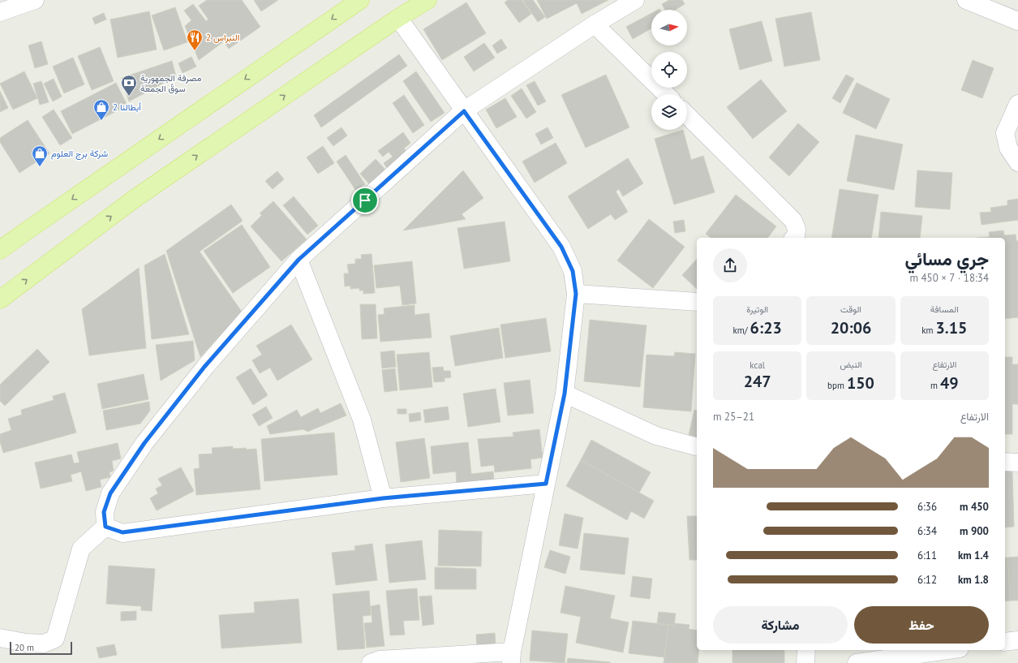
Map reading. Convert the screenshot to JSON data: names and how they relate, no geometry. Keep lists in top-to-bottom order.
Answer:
{
  "places": {
    "restaurant": ["النبراس 2"],
    "bank": ["مصرفة الجمهورية سوقً الجمعة"],
    "shop": ["أبطالنا 2", "شركة برج العلوم"]
  },
  "scale_bar": "20 m",
  "north": "right",
  "page": {
    "heading": ["جري مسائي", "18:34 · 7 × 450 m"],
    "stats": [
      ["المسافة", "3.15 km"],
      ["الوقت", "20:06"],
      ["الوتيرة", "6:23 /km"],
      ["الارتفاع", "49 m"],
      ["النبض", "150 bpm"],
      ["kcal", "247"]
    ],
    "chart": ["الارتفاع", "21–25 m"],
    "list": [
      {
        "name": "450 m",
        "note": "6:36"
      },
      {
        "name": "900 m",
        "note": "6:34"
      },
      {
        "name": "1.4 km",
        "note": "6:11"
      },
      {
        "name": "1.8 km",
        "note": "6:12"
      }
    ],
    "buttons": ["حفظ", "مشاركة"],
    "scale": "20 m"
  }
}
